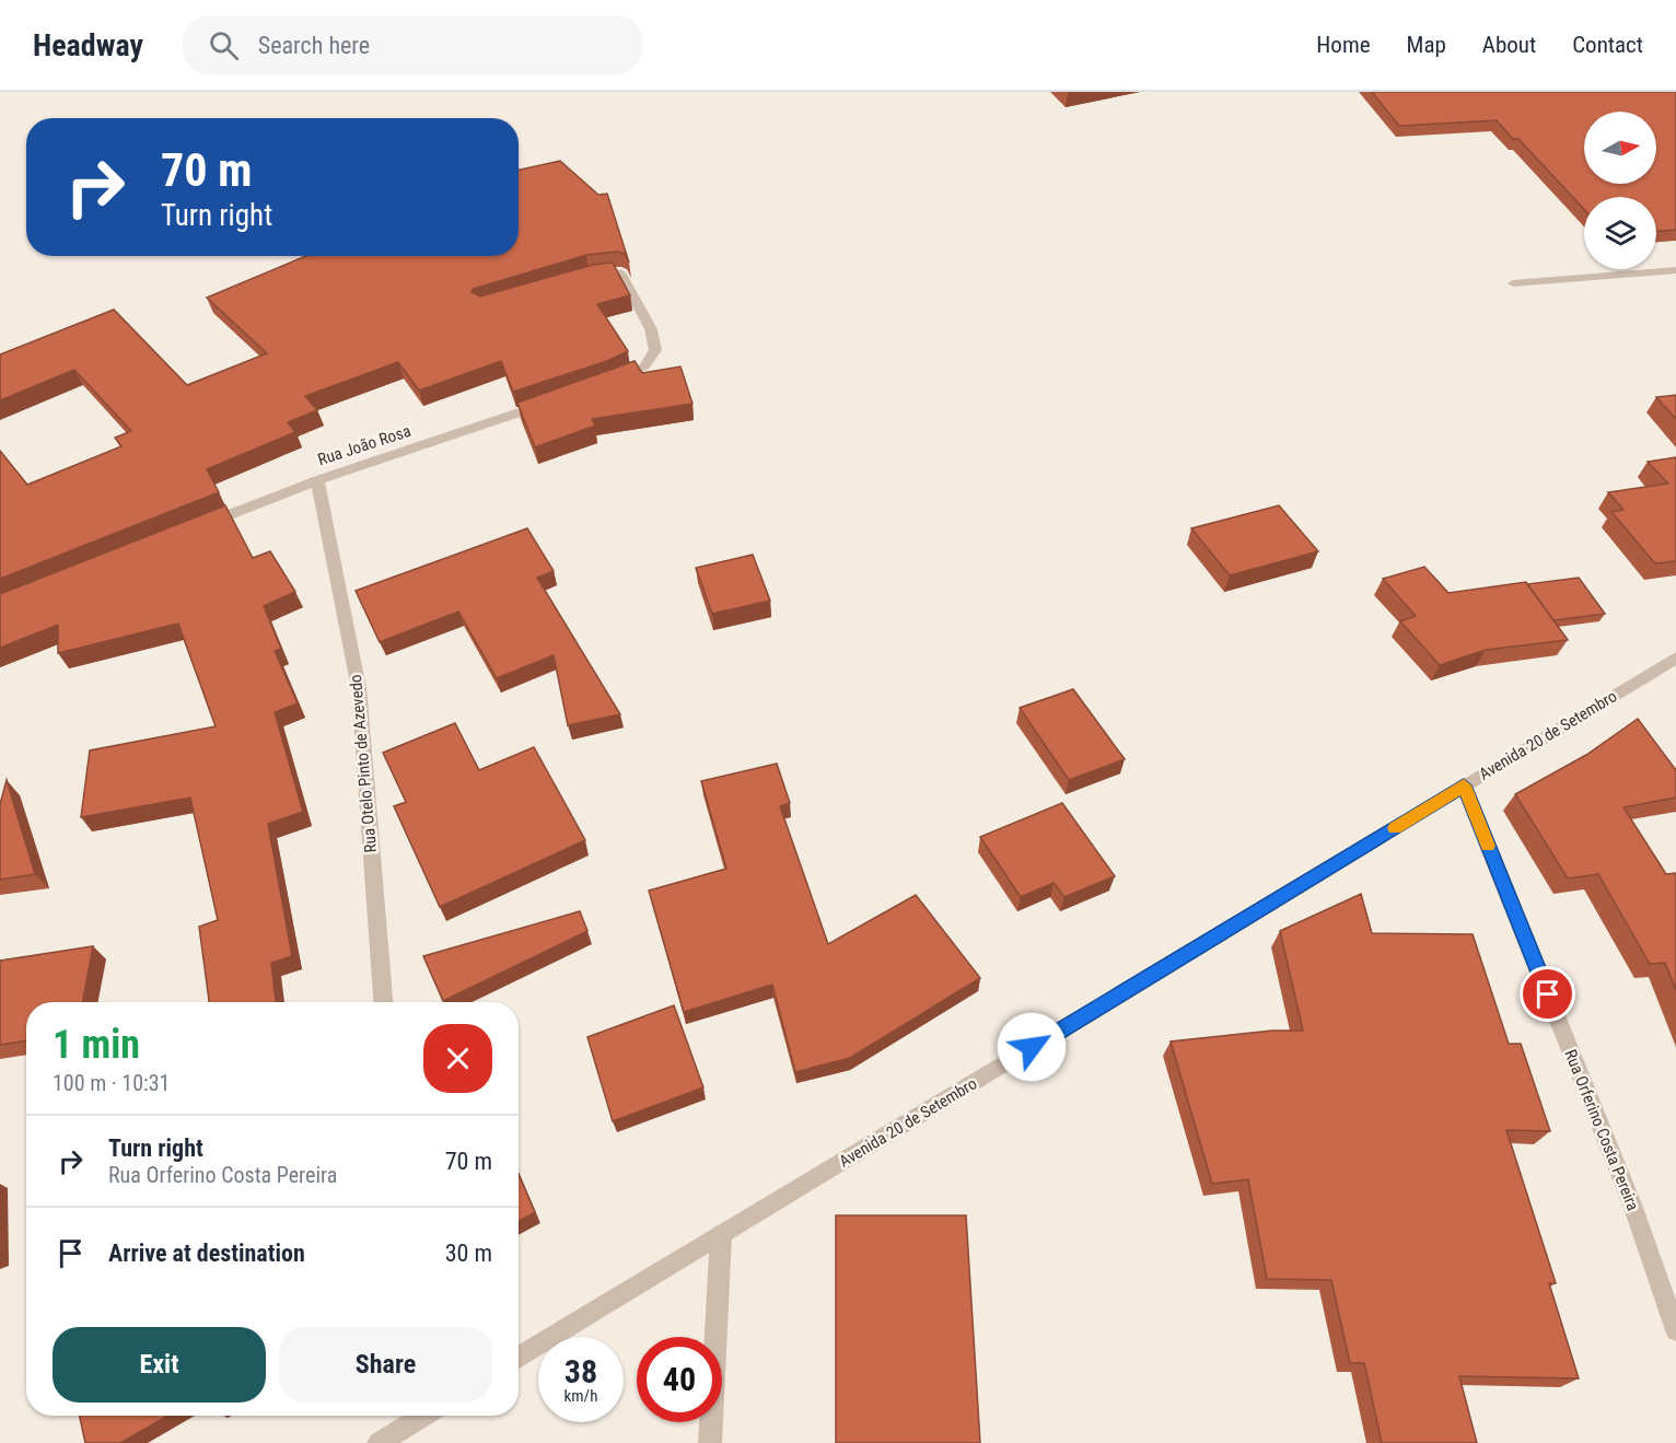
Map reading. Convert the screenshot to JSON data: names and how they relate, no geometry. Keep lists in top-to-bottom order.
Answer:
{
  "streets": {
    "street": [
      "Rua João Rosa",
      "Avenida 20 de Setembro",
      "Rua Otelo Pinto de Azevedo",
      "Rua Orferino Costa Pereira"
    ]
  },
  "crossings": [
    ["Rua João Rosa", "Rua Otelo Pinto de Azevedo"],
    ["Avenida 20 de Setembro", "Rua Orferino Costa Pereira"]
  ],
  "north": "right",
  "page": {
    "header": "Headway",
    "search": "Search here",
    "nav": [
      "Home",
      "Map",
      "About",
      "Contact"
    ],
    "turn": ["70 m", "Turn right"],
    "heading": ["1 min", "100 m · 10:31"],
    "list": [
      {
        "name": "Turn right",
        "note": "Rua Orferino Costa Pereira",
        "value": "70 m"
      },
      {
        "name": "Arrive at destination",
        "value": "30 m"
      }
    ],
    "buttons": ["Exit", "Share"],
    "speed": "38 km/h",
    "limit": "40"
  }
}
